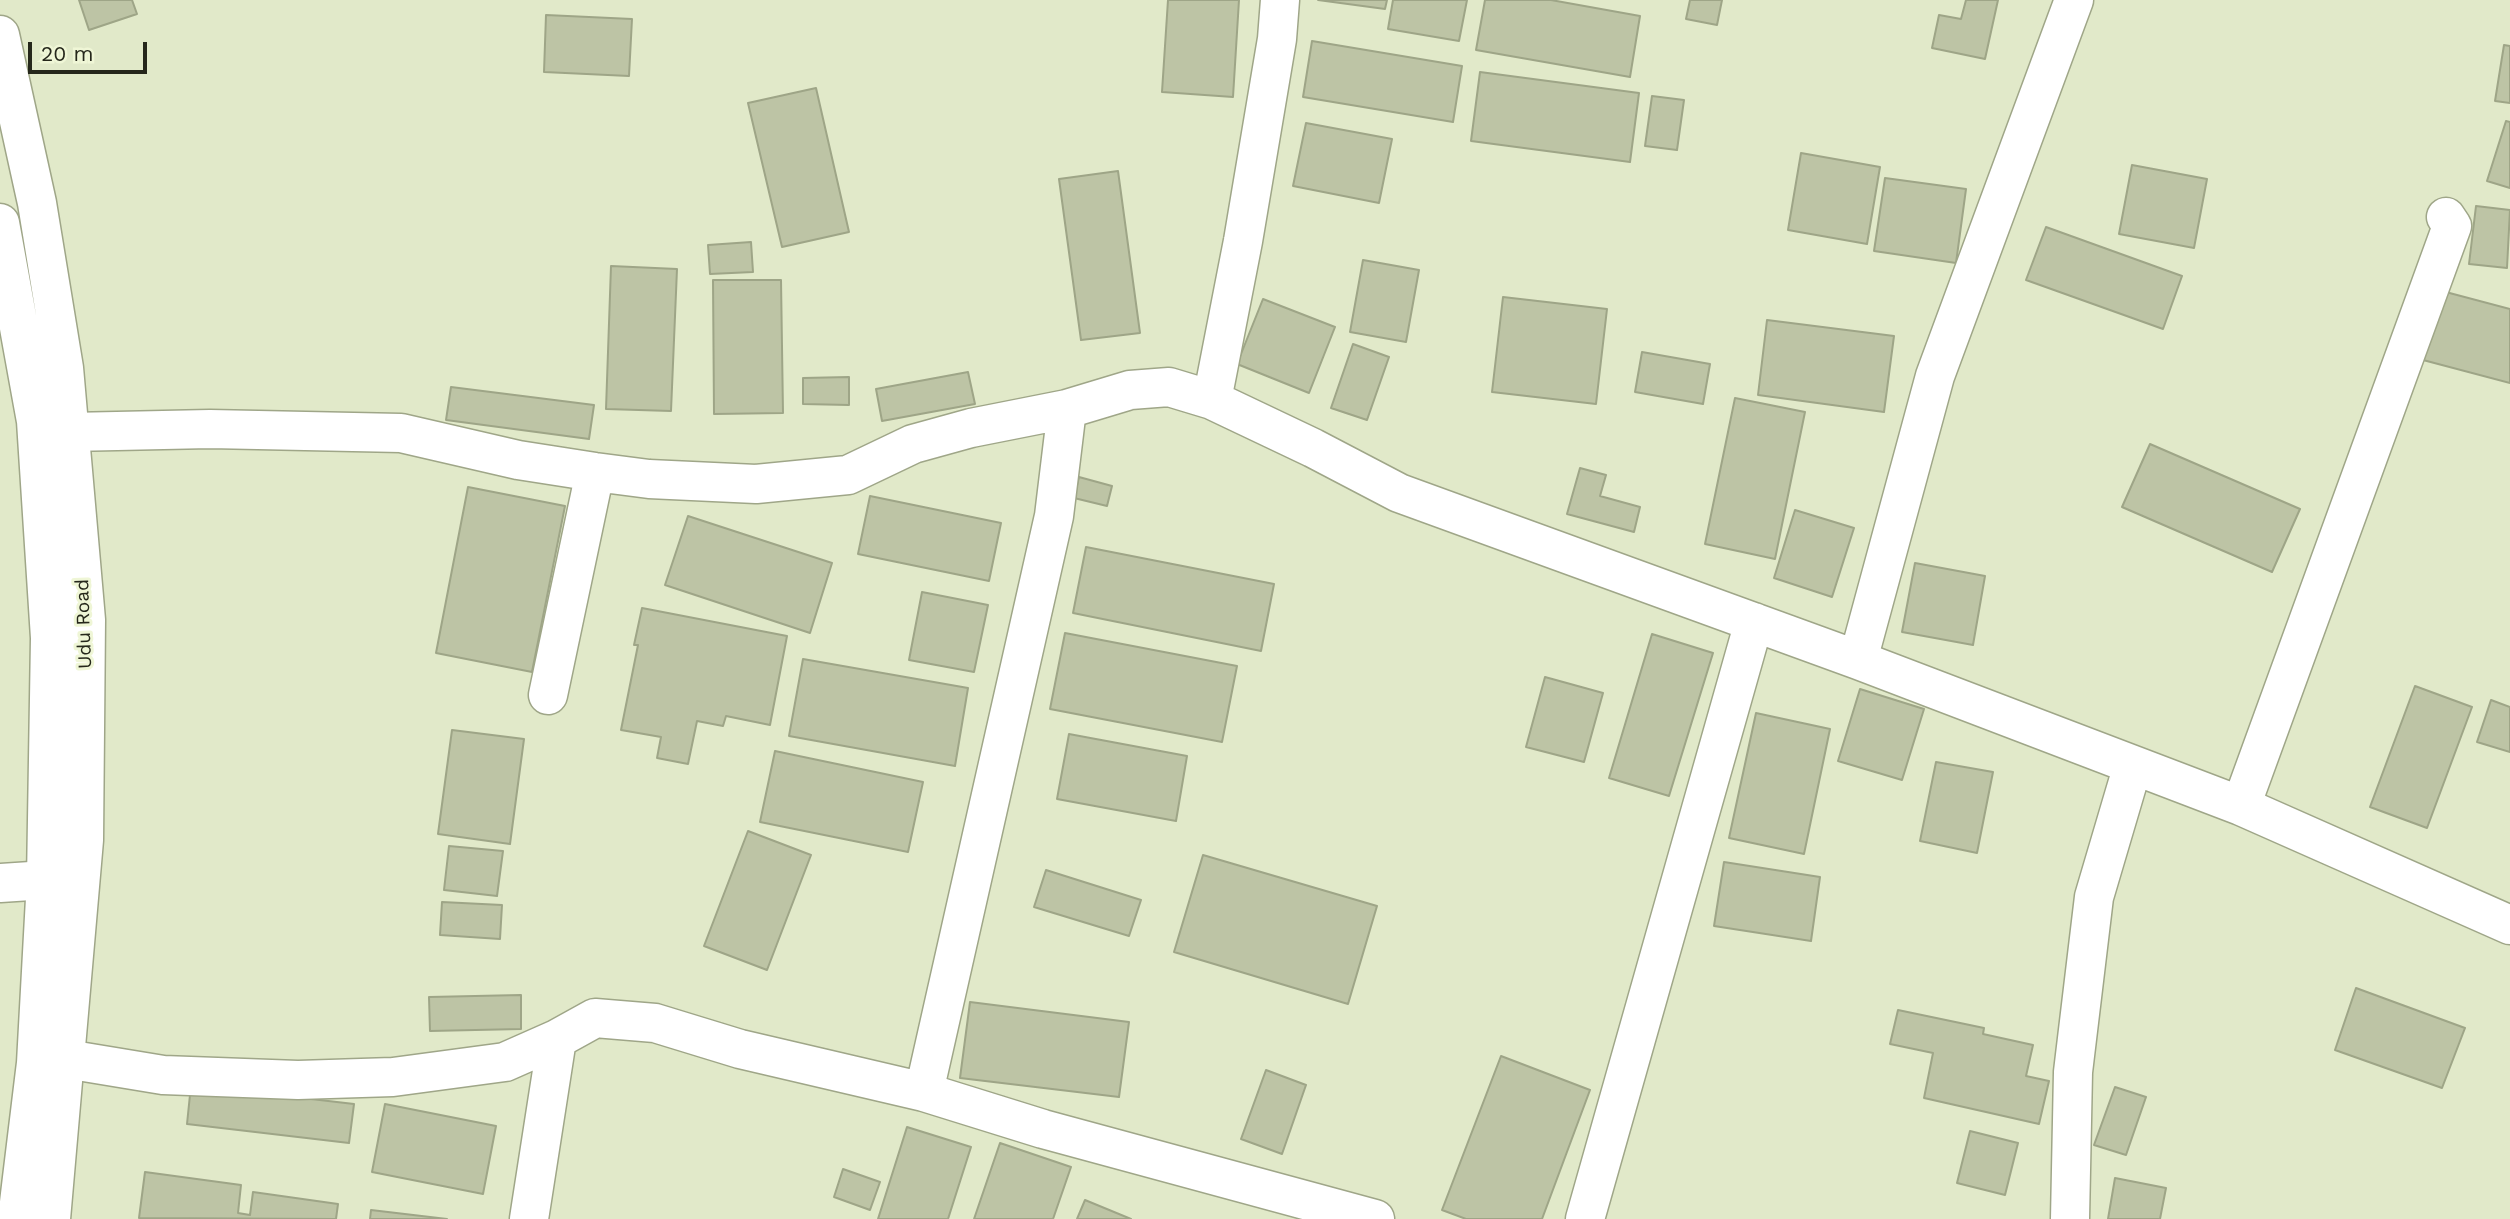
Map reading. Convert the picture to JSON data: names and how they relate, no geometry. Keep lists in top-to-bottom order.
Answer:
{
  "streets": {
    "street": ["Udu Road"]
  },
  "scale_bar": "20 m"
}
